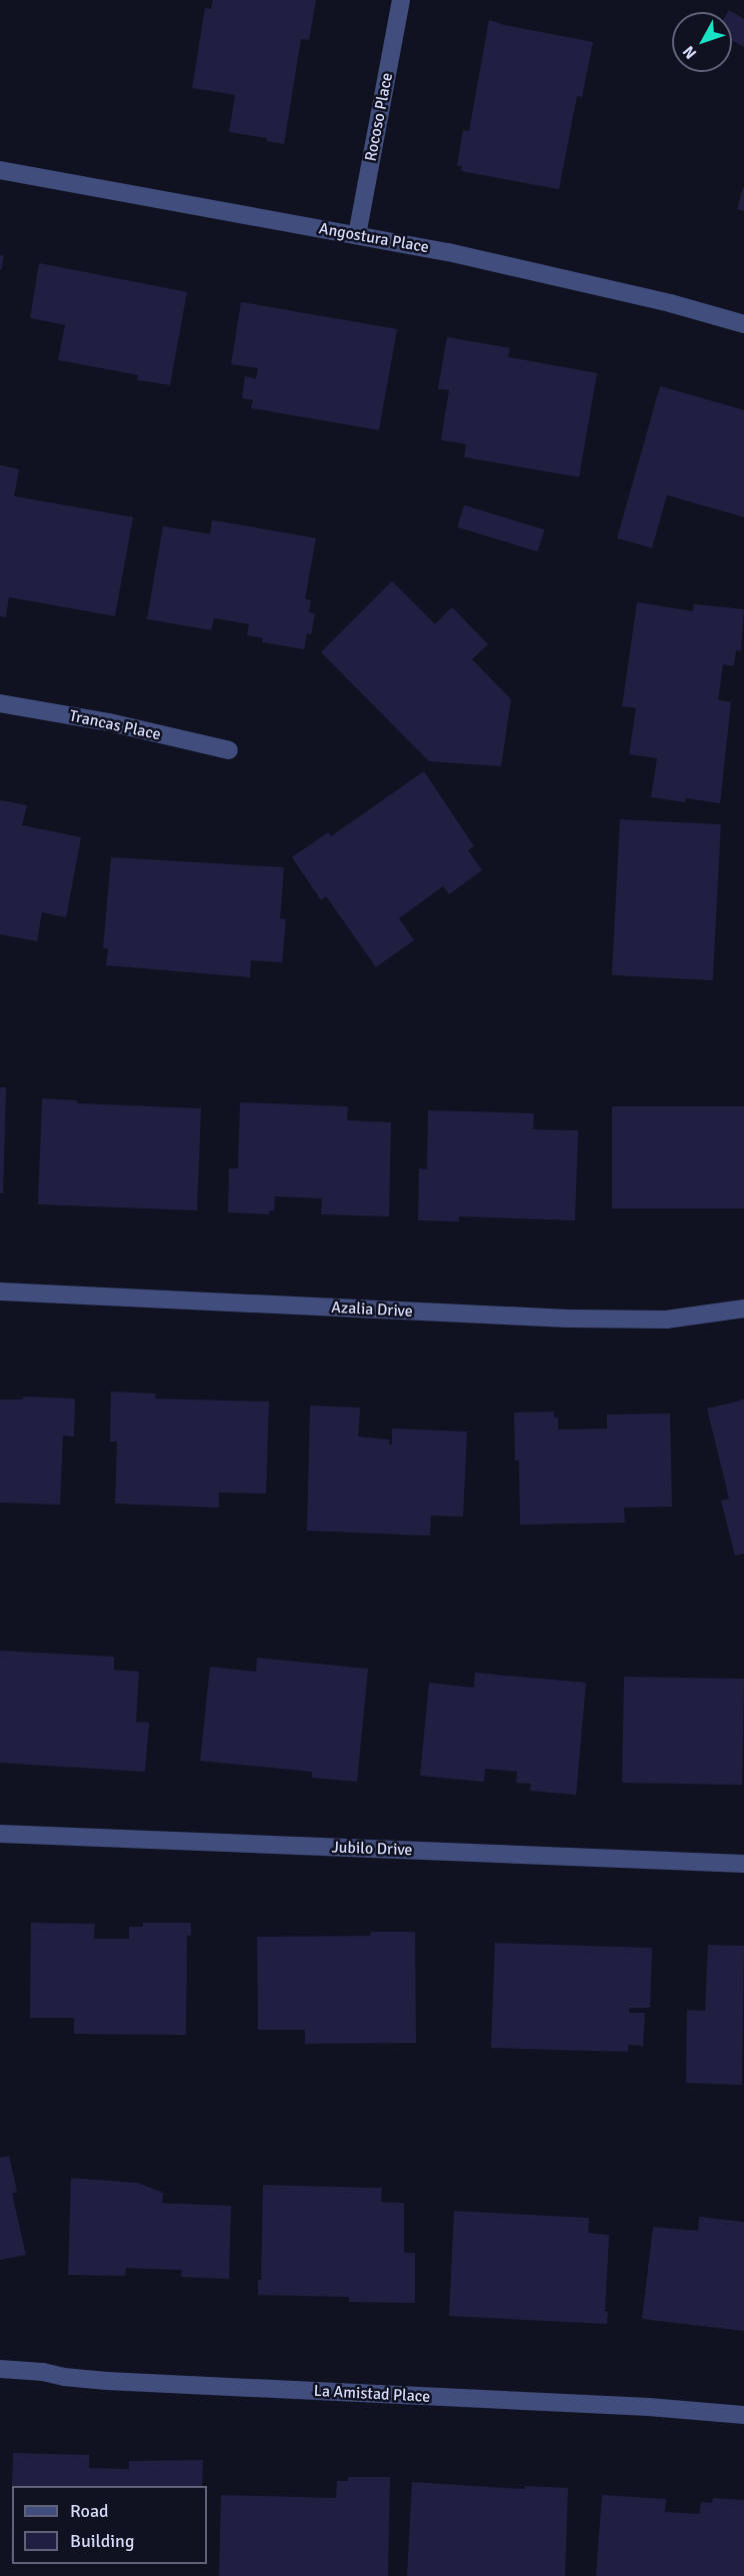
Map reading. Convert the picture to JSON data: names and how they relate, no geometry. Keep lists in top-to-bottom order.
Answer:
{
  "streets": {
    "street": [
      "Rocoso Place",
      "Angostura Place",
      "Trancas Place",
      "Azalia Drive",
      "Jubilo Drive",
      "La Amistad Place"
    ]
  },
  "crossings": [
    ["Rocoso Place", "Angostura Place"]
  ],
  "legend": ["Road", "Building"],
  "north": "bottom left"
}
